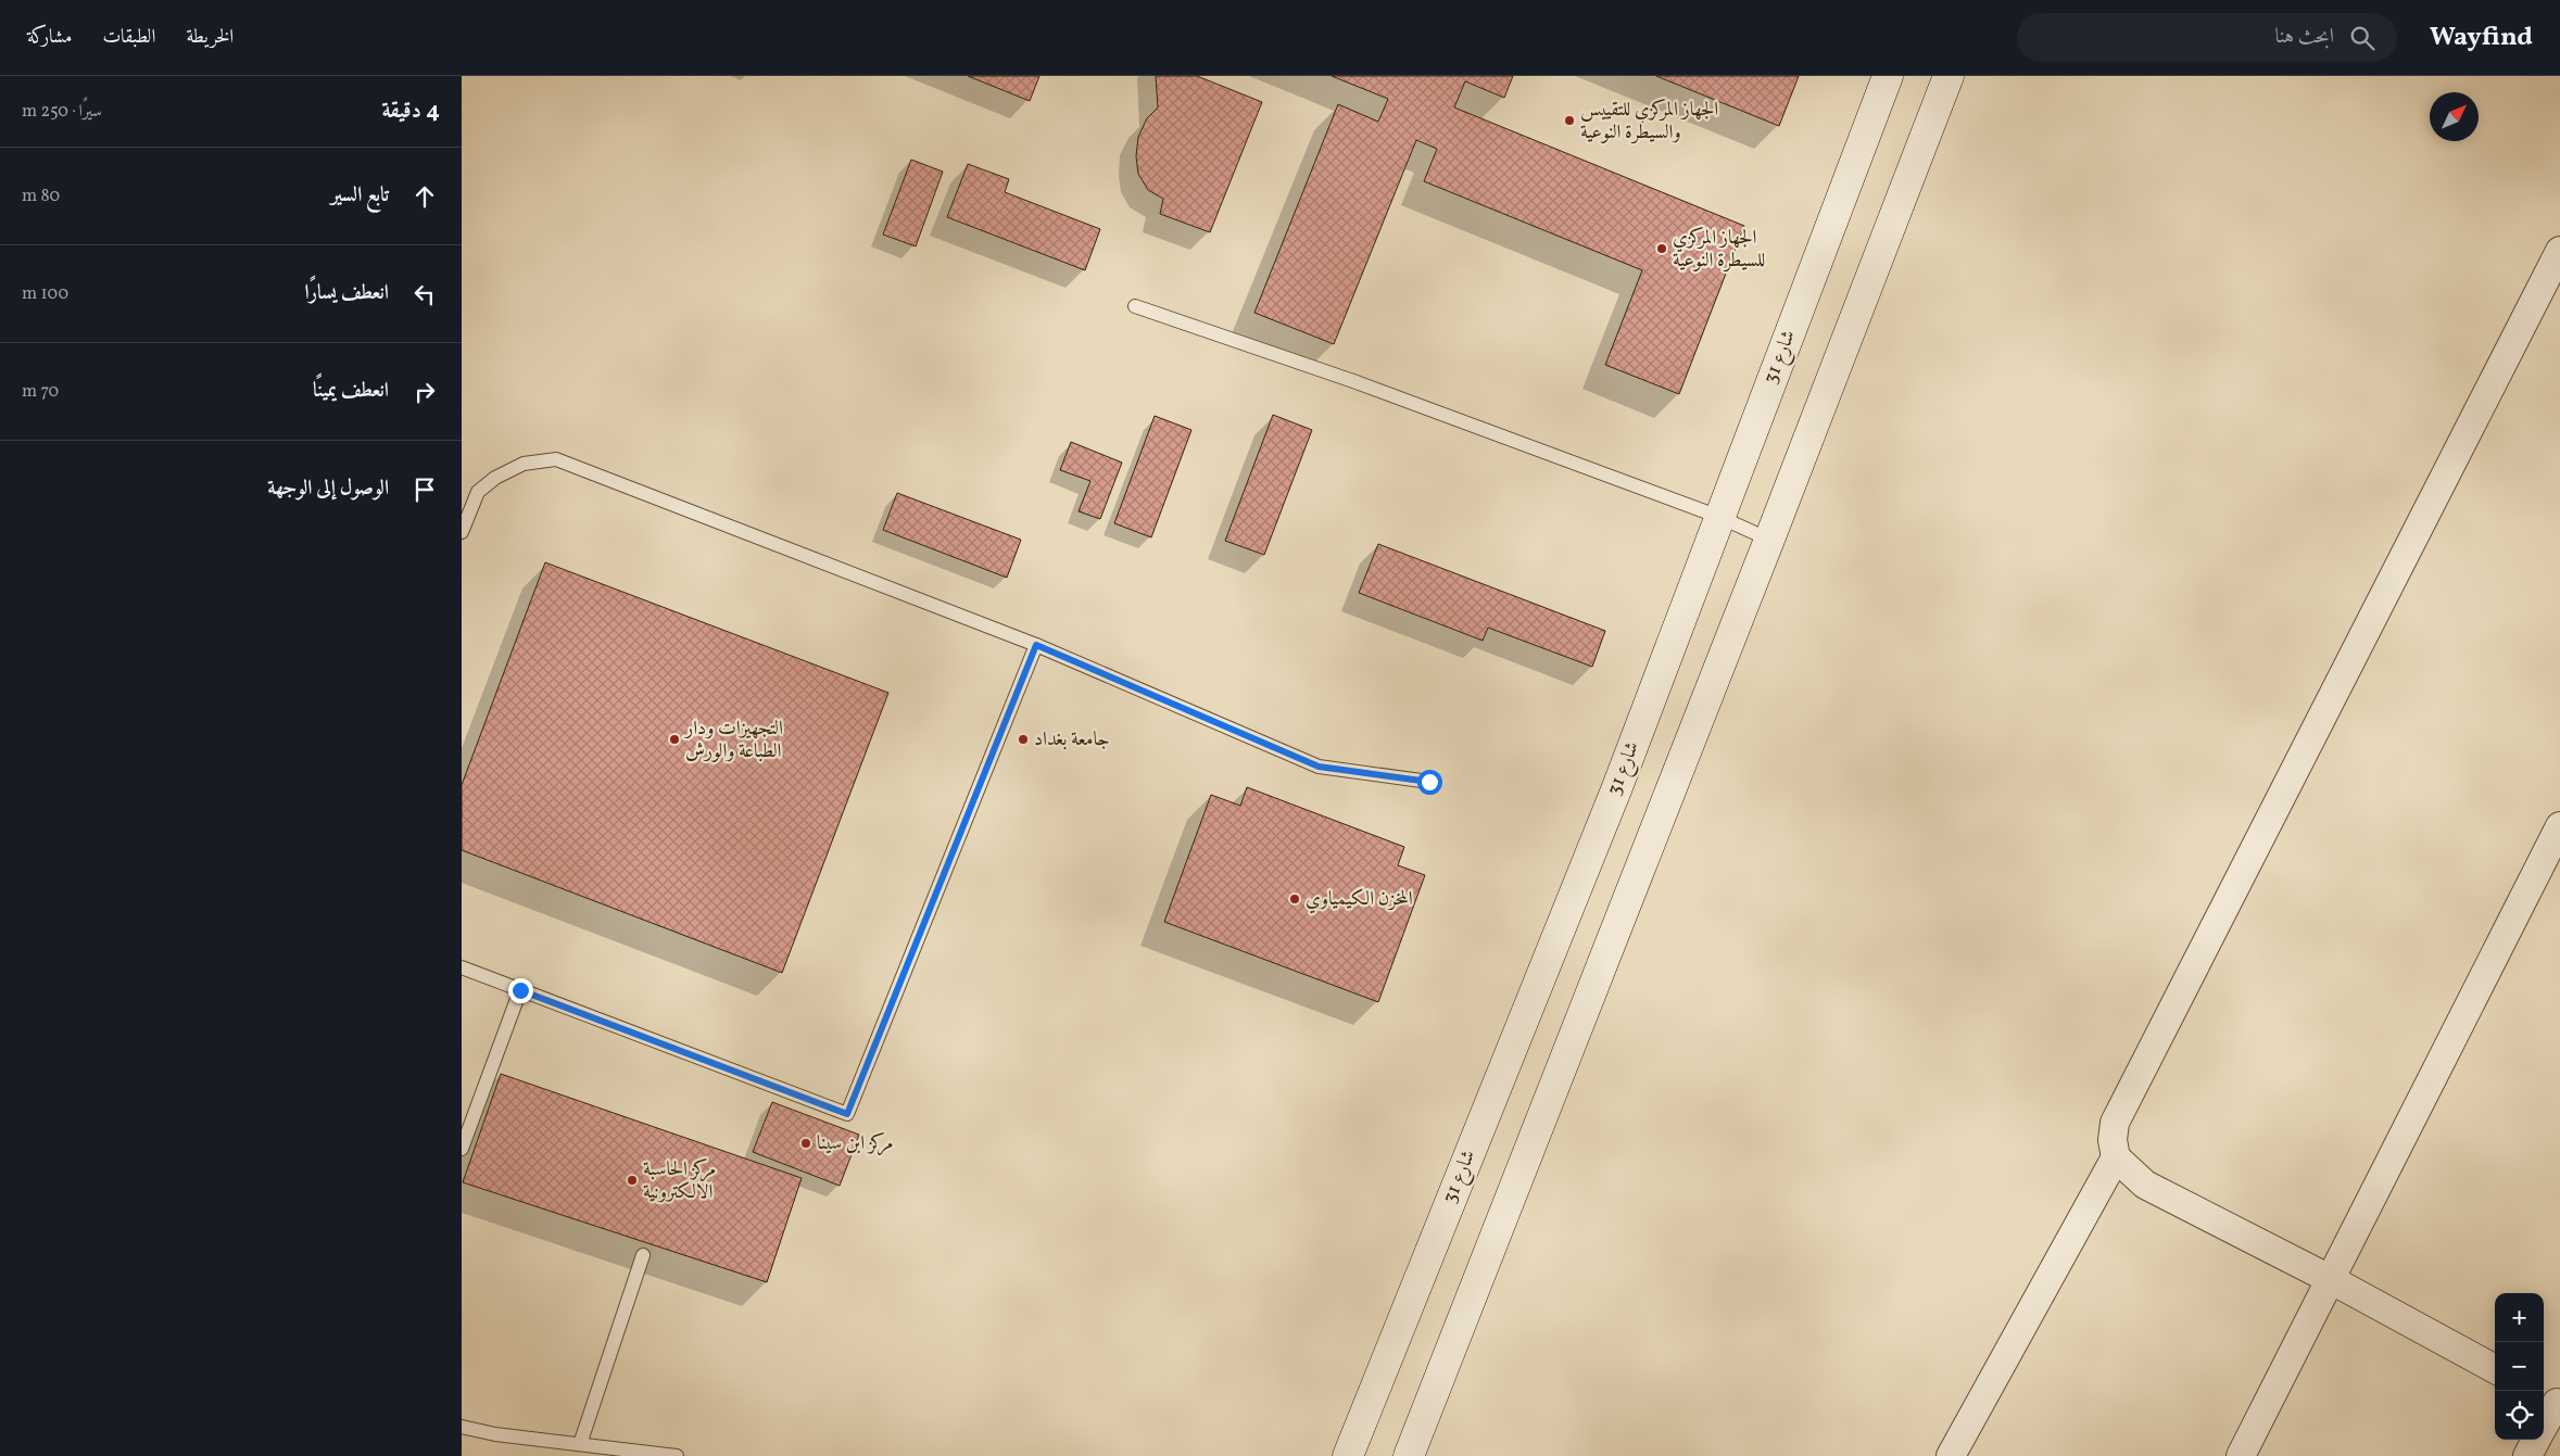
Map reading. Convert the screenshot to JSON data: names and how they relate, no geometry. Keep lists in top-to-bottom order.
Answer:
{
  "streets": {
    "street": ["شارع 31"]
  },
  "places": [
    "الجهاز المركزي للتقييس والسيطرة النوعية",
    "الجهاز المركزي للسيطرة النوعية",
    "التجهيزات ودار الطباعة والورش",
    "جامعة بغداد",
    "المخزن الكيمياوي",
    "مركز ابن سينا",
    "مركز الحاسبة الالكترونية"
  ],
  "north": "top right",
  "page": {
    "header": "Wayfind",
    "search": "ابحث هنا",
    "nav": ["الخريطة", "الطبقات", "مشاركة"],
    "heading": ["4 دقيقة", "سيرًا · 250 m"],
    "list": [
      ["تابع السير", "80 m"],
      ["انعطف يسارًا", "100 m"],
      ["انعطف يمينًا", "70 m"],
      "الوصول إلى الوجهة"
    ],
    "map_buttons": ["+", "−"]
  }
}
